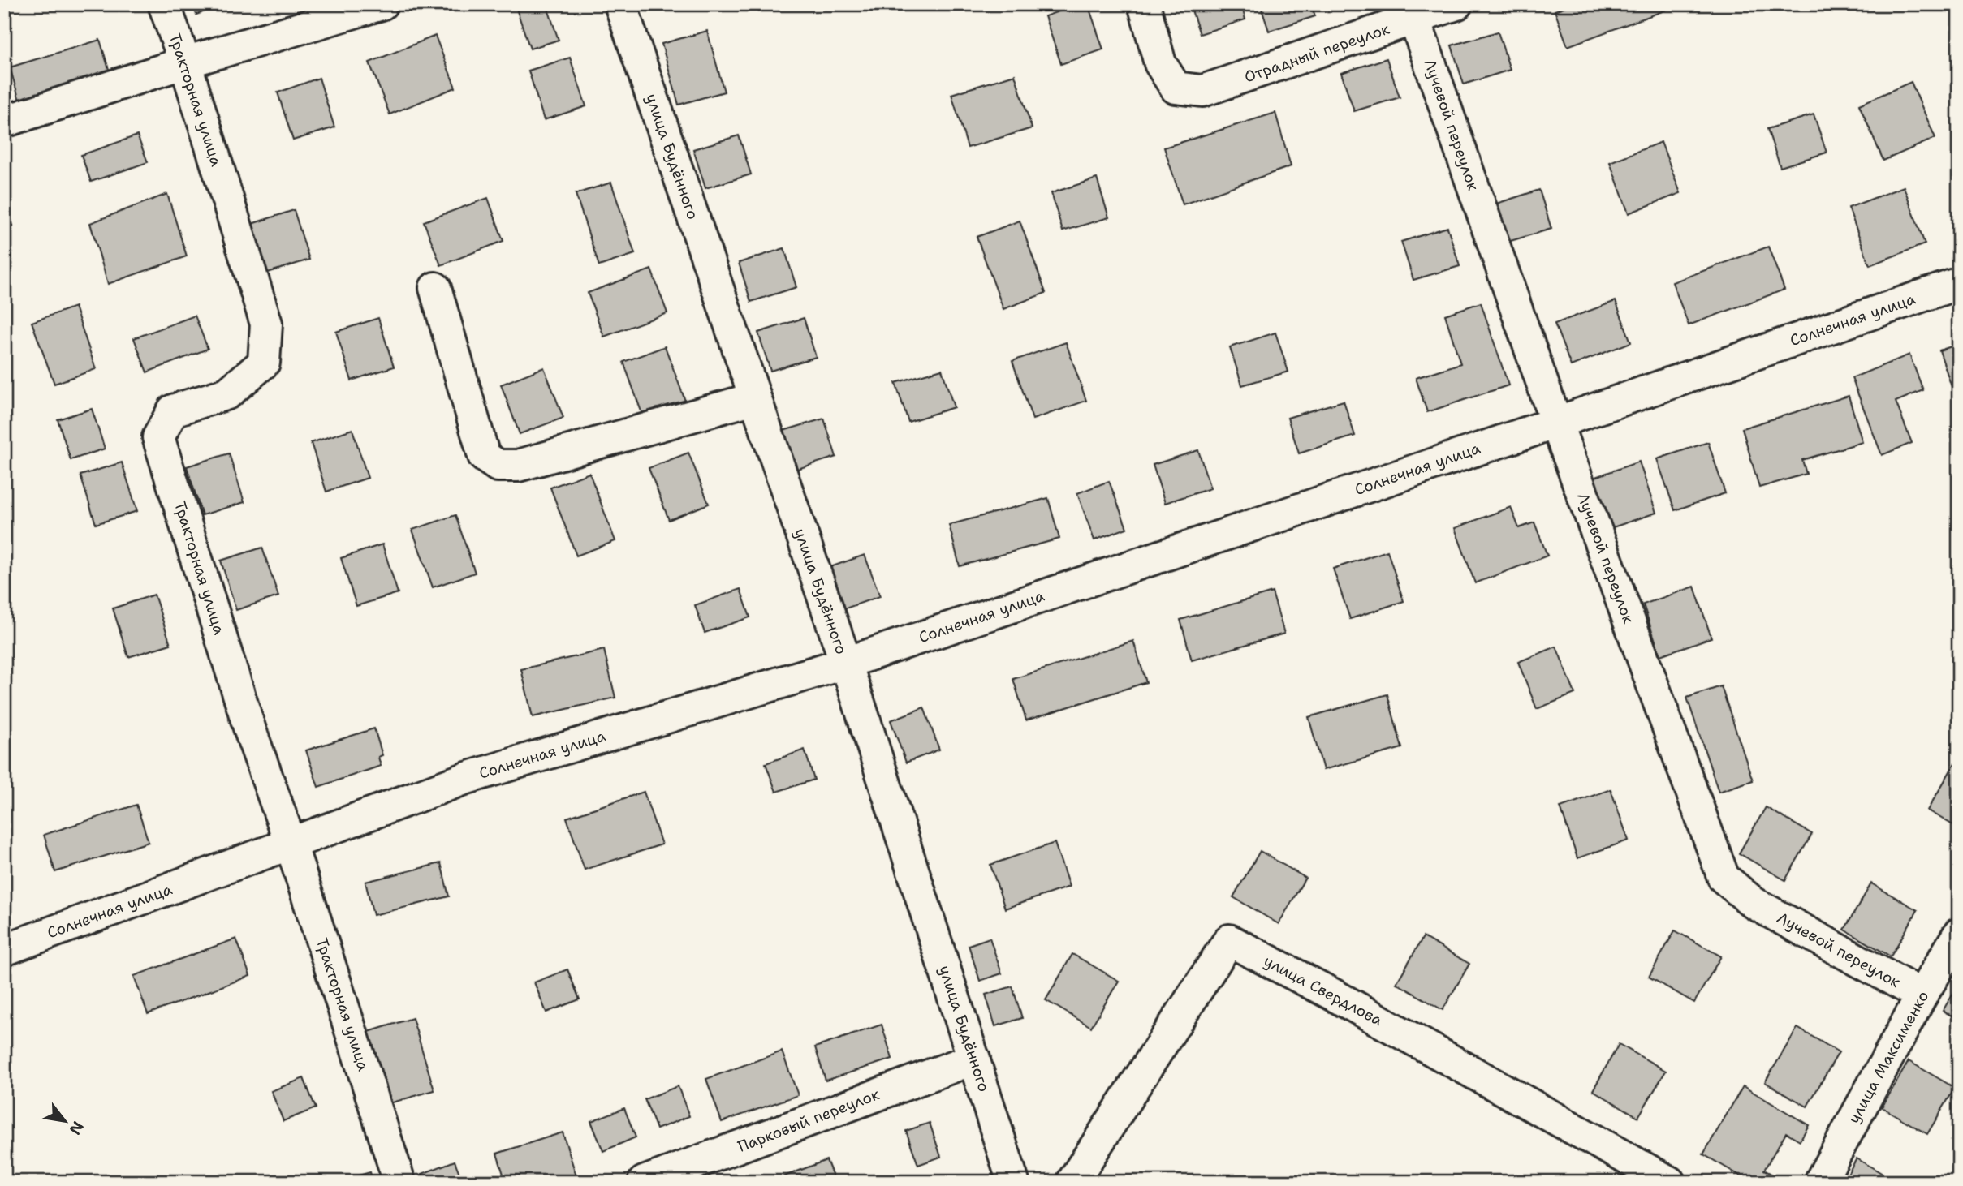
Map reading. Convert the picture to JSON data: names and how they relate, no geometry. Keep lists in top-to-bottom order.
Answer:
{
  "streets": {
    "street": [
      "Отрадный переулок",
      "Тракторная улица",
      "Лучевой переулок",
      "улица Будённого",
      "Солнечная улица",
      "улица Свердлова",
      "улица Максименко",
      "Парковый переулок"
    ]
  },
  "crossings": [
    ["Отрадный переулок", "Лучевой переулок"],
    ["Тракторная улица", "Солнечная улица"],
    ["Лучевой переулок", "Солнечная улица"],
    ["Лучевой переулок", "улица Максименко"],
    ["улица Будённого", "Солнечная улица"],
    ["улица Будённого", "Парковый переулок"]
  ],
  "north": "bottom right"
}
